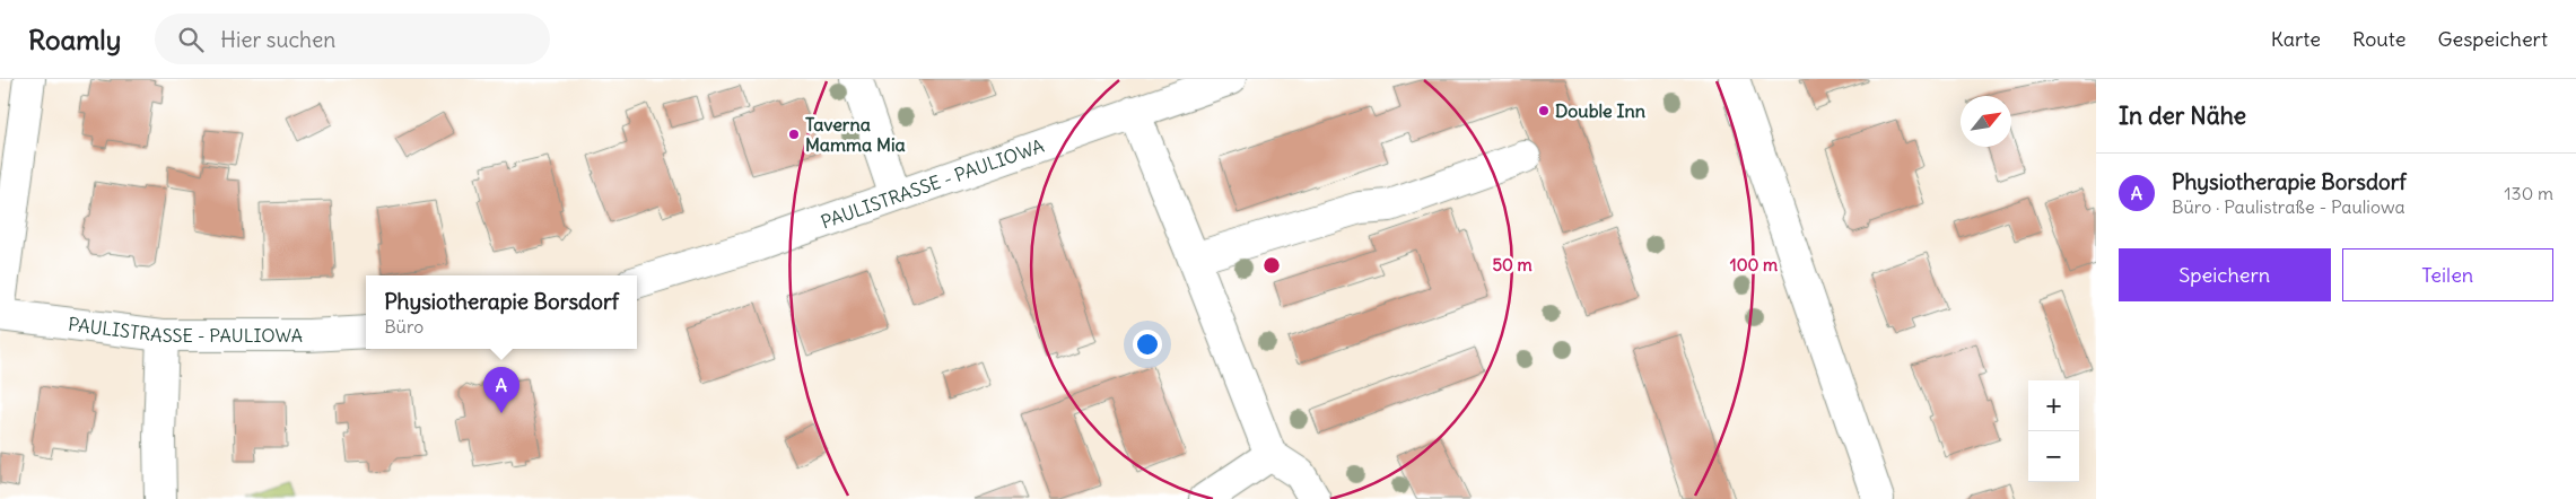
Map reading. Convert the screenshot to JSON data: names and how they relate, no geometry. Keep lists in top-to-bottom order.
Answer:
{
  "streets": {
    "street": ["PAULISTRASSE - PAULIOWA"]
  },
  "places": ["Double Inn", "Taverna Mamma Mia"],
  "north": "top right",
  "page": {
    "header": "Roamly",
    "search": "Hier suchen",
    "nav": ["Karte", "Route", "Gespeichert"],
    "heading": "In der Nähe",
    "list": [
      {
        "mark": "A",
        "name": "Physiotherapie Borsdorf",
        "note": "Büro · Paulistraße - Pauliowa",
        "value": "130 m"
      }
    ],
    "buttons": ["Speichern", "Teilen"],
    "popup": ["Physiotherapie Borsdorf", "Büro"],
    "pins": "A",
    "map_buttons": ["+", "−"]
  },
  "rings": ["50 m", "100 m"]
}
